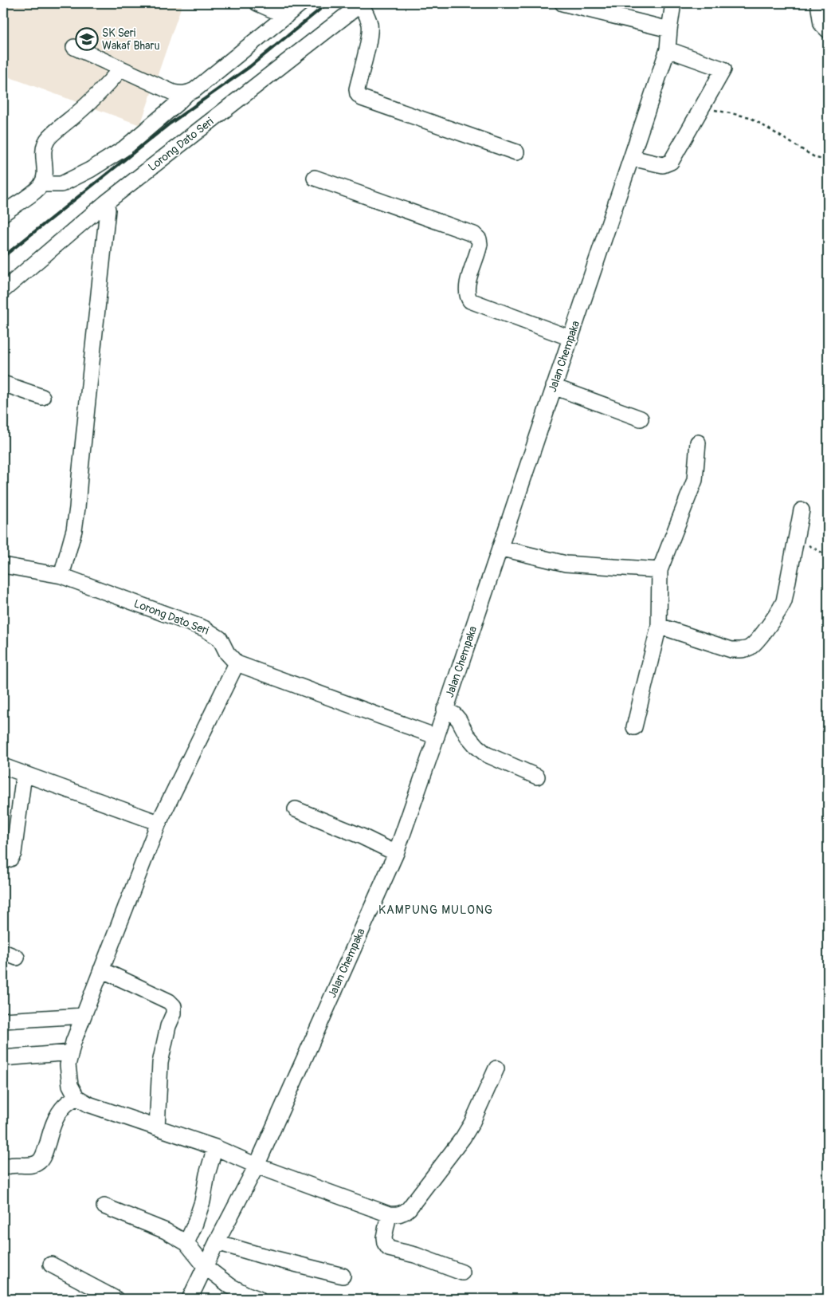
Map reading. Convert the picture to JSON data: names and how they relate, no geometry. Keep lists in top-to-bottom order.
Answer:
{
  "streets": {
    "street": ["Lorong Dato Seri", "Jalan Chempaka"]
  },
  "districts": ["KAMPUNG MULONG"],
  "places": {
    "school or university": ["SK Seri Wakaf Bharu"]
  }
}
